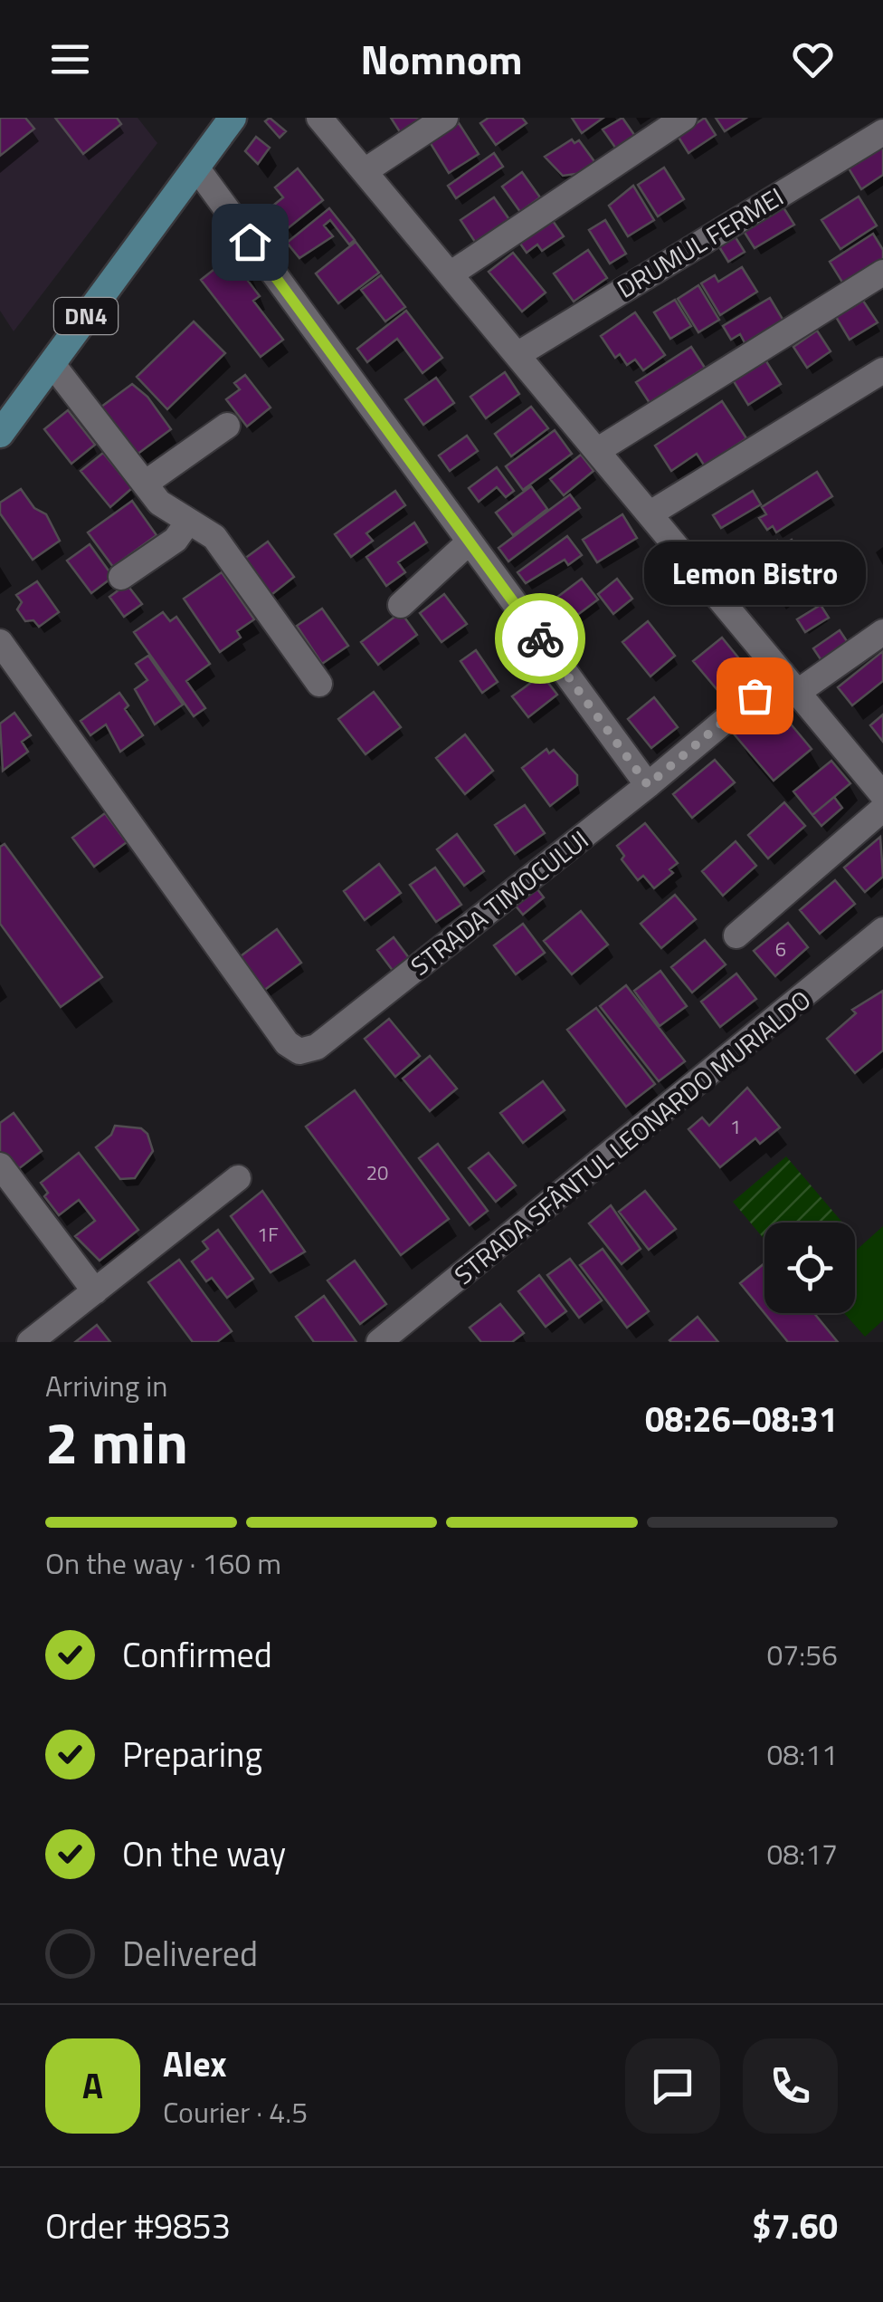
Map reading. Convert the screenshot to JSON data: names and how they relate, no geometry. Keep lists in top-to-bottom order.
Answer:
{
  "streets": {
    "main road": ["DN4"],
    "street": ["DRUMUL FERMEI", "STRADA TIMOCULUI", "STRADA SFÂNTUL LEONARDO MURIALDO"]
  },
  "places": ["Lemon Bistro"],
  "house_numbers": [
    "6",
    "1",
    "20",
    "1F"
  ],
  "page": {
    "header": "Nomnom",
    "bubble": "Lemon Bistro",
    "heading": ["2 min", "Arriving in", "08:26–08:31"],
    "panel": [
      "Alex",
      "Courier · 4.5",
      "Order #9853",
      "$7.60"
    ],
    "bar": "On the way · 160 m",
    "list": [
      ["Confirmed", "07:56"],
      ["Preparing", "08:11"],
      ["On the way", "08:17"],
      "Delivered"
    ],
    "round": "A"
  }
}
